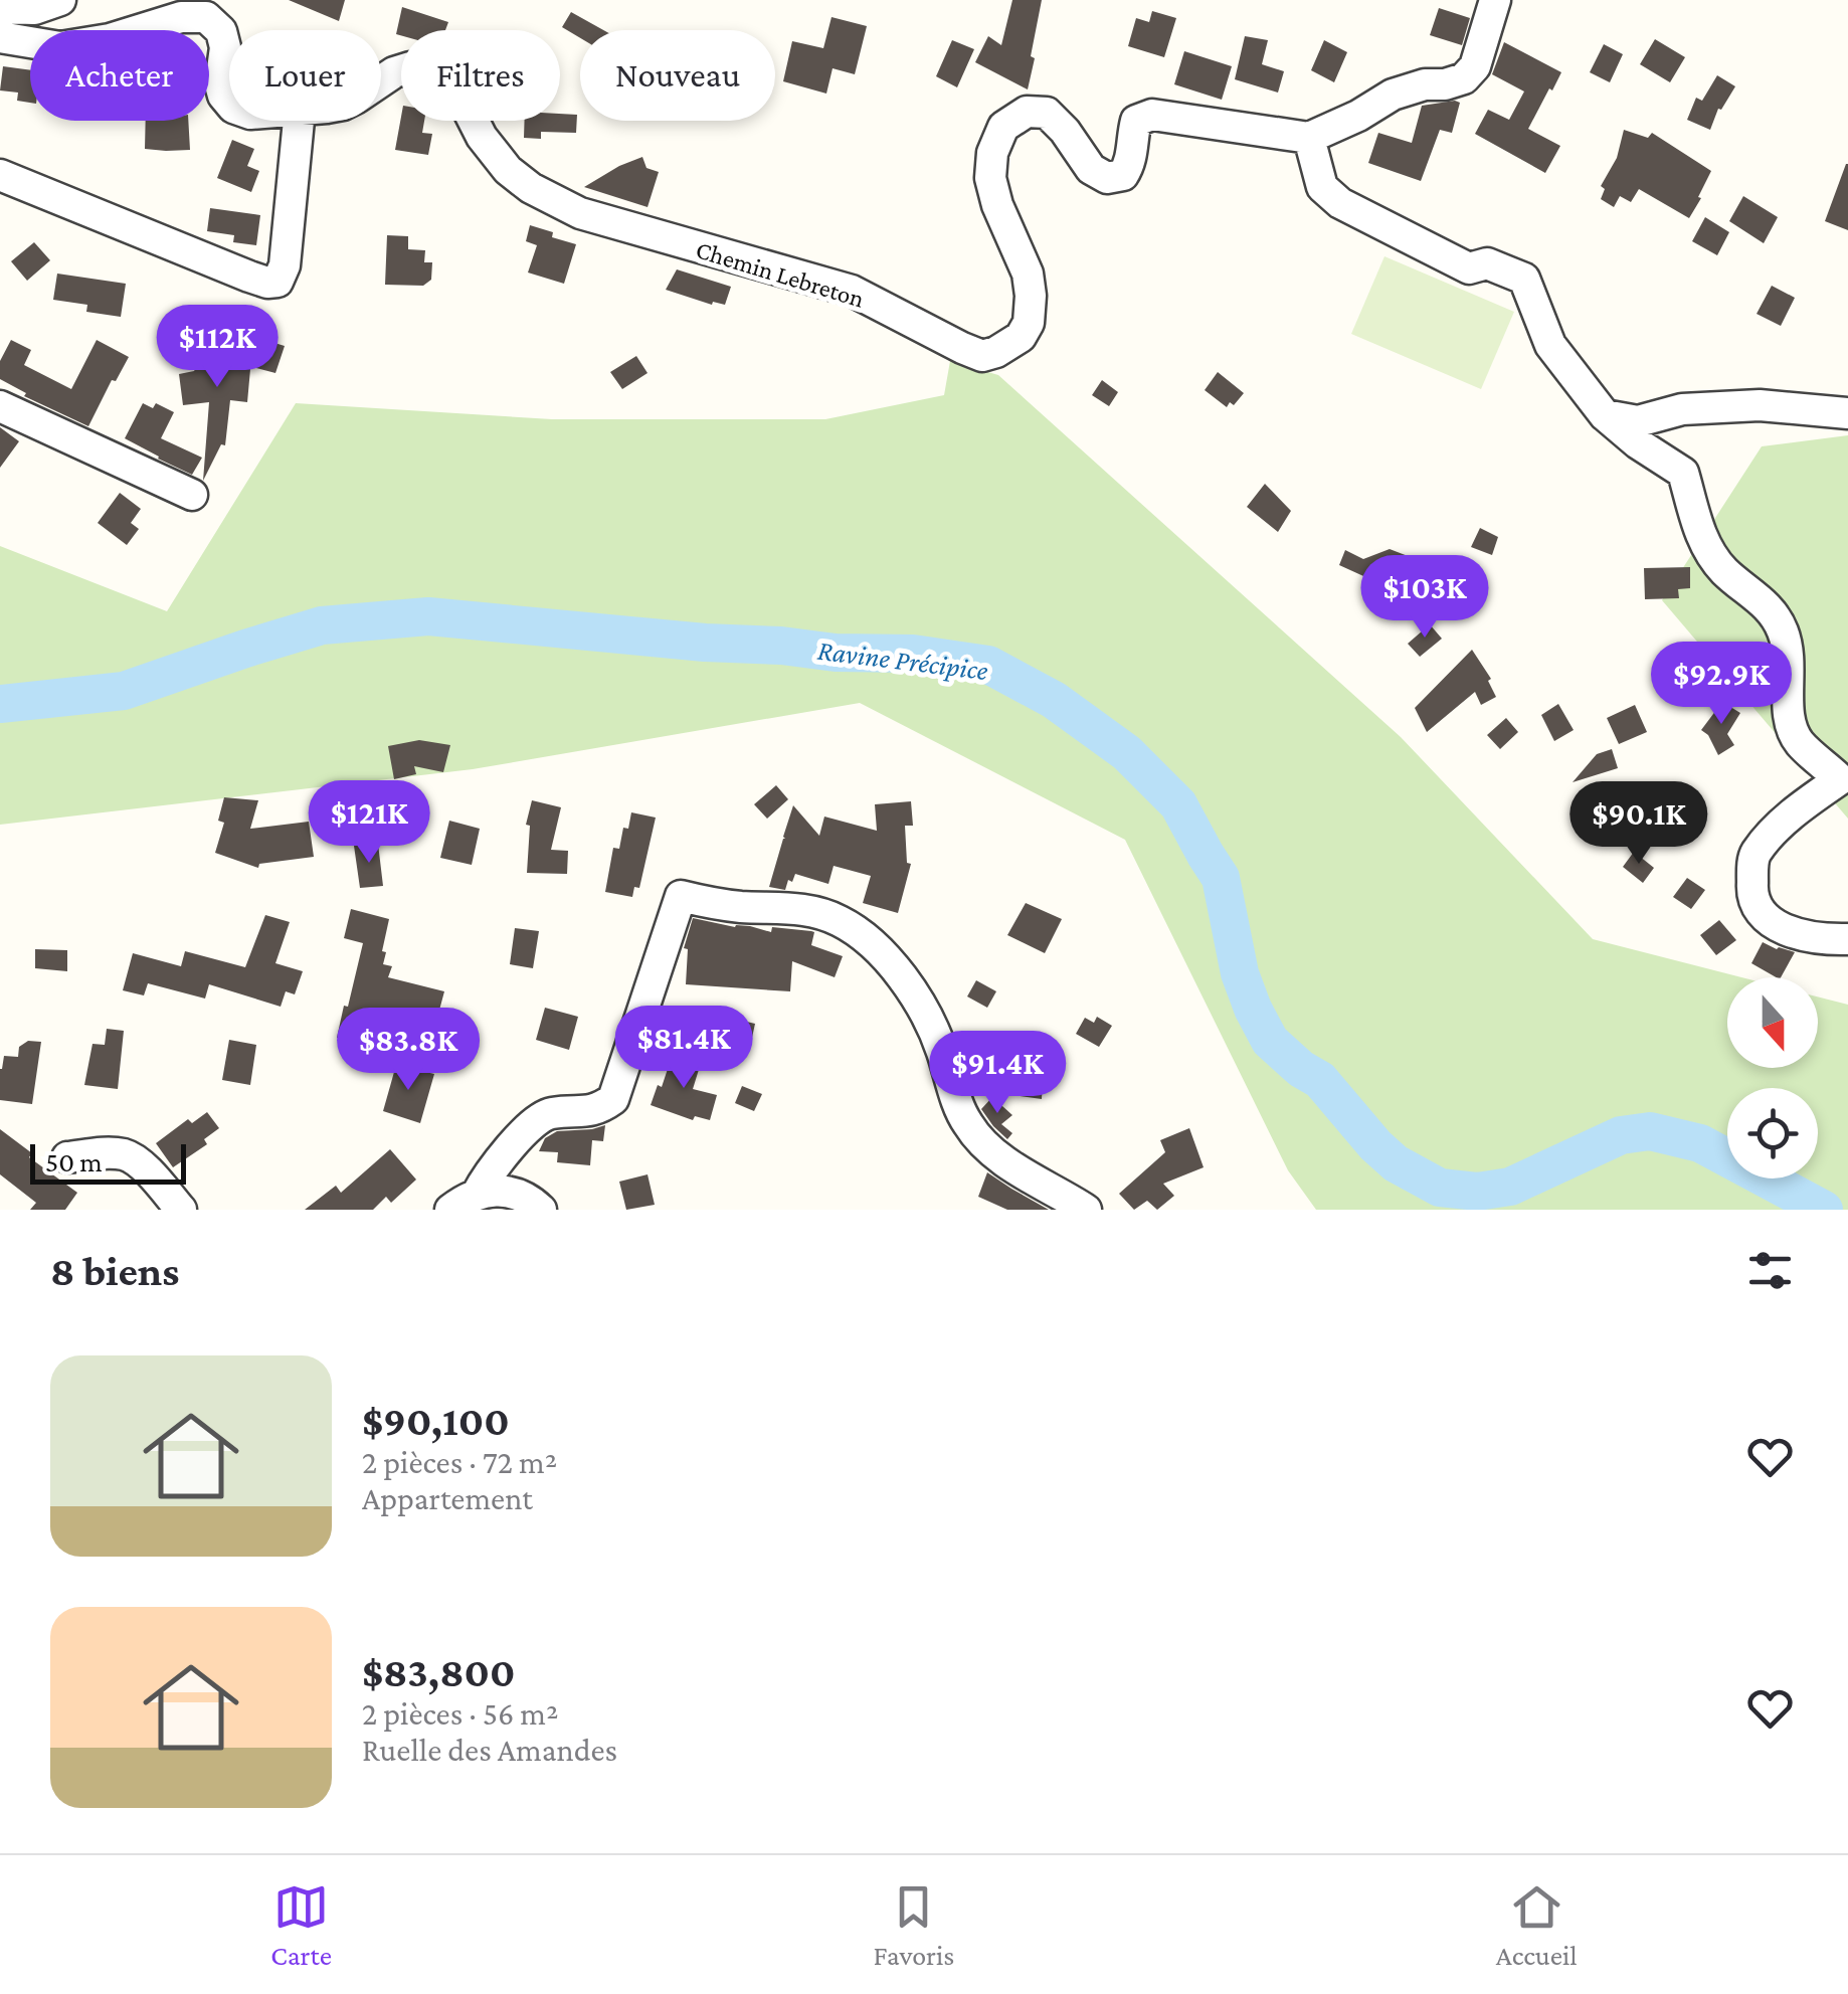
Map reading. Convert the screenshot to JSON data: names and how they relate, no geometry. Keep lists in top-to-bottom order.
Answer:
{
  "streets": {
    "street": ["Chemin Lebreton"]
  },
  "water": ["Ravine Précipice"],
  "scale_bar": "50 m",
  "north": "bottom",
  "page": {
    "chip": [
      "Acheter",
      "Louer",
      "Filtres",
      "Nouveau"
    ],
    "price": [
      "$112K",
      "$103K",
      "$92.9K",
      "$121K",
      "$90.1K",
      "$81.4K",
      "$83.8K",
      "$91.4K"
    ],
    "scale": "50 m",
    "heading": "8 biens",
    "list": [
      {
        "name": "$90,100",
        "note": "2 pièces · 72 m² · Appartement"
      },
      {
        "name": "$83,800",
        "note": "2 pièces · 56 m² · Ruelle des Amandes"
      }
    ],
    "tabs": ["Carte", "Favoris", "Accueil"]
  }
}
